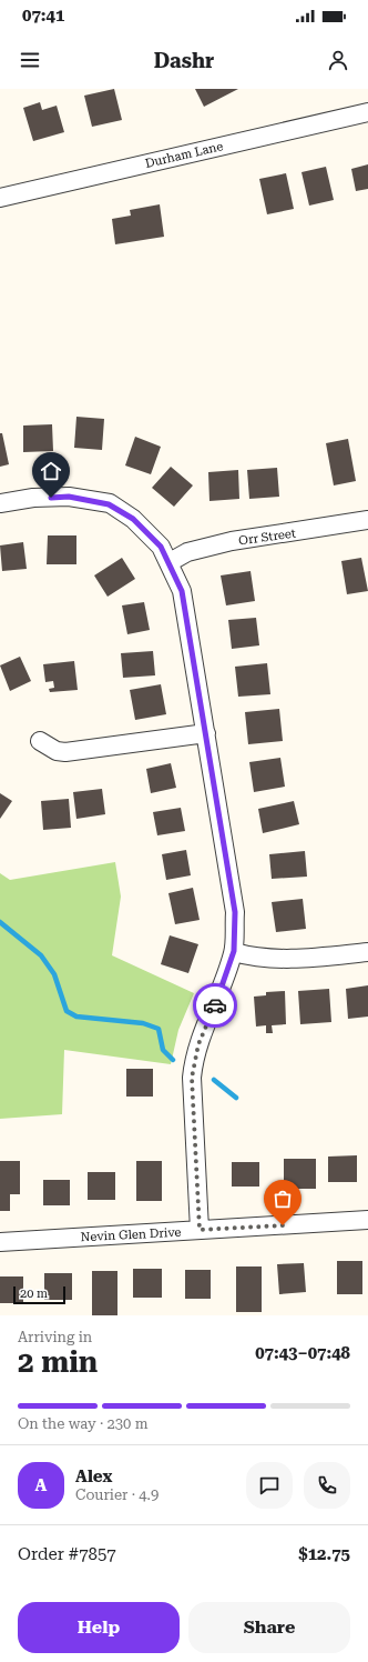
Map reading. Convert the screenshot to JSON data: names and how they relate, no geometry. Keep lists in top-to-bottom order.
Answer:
{
  "streets": {
    "street": ["Durham Lane", "Orr Street", "Nevin Glen Drive"]
  },
  "scale_bar": "20 m",
  "page": {
    "status": "07:41",
    "header": "Dashr",
    "scale": "20 m",
    "heading": ["2 min", "Arriving in", "07:43–07:48"],
    "panel": [
      "Alex",
      "Courier · 4.9",
      "Order #7857",
      "$12.75"
    ],
    "bar": "On the way · 230 m",
    "round": "A",
    "buttons": ["Help", "Share"]
  }
}
